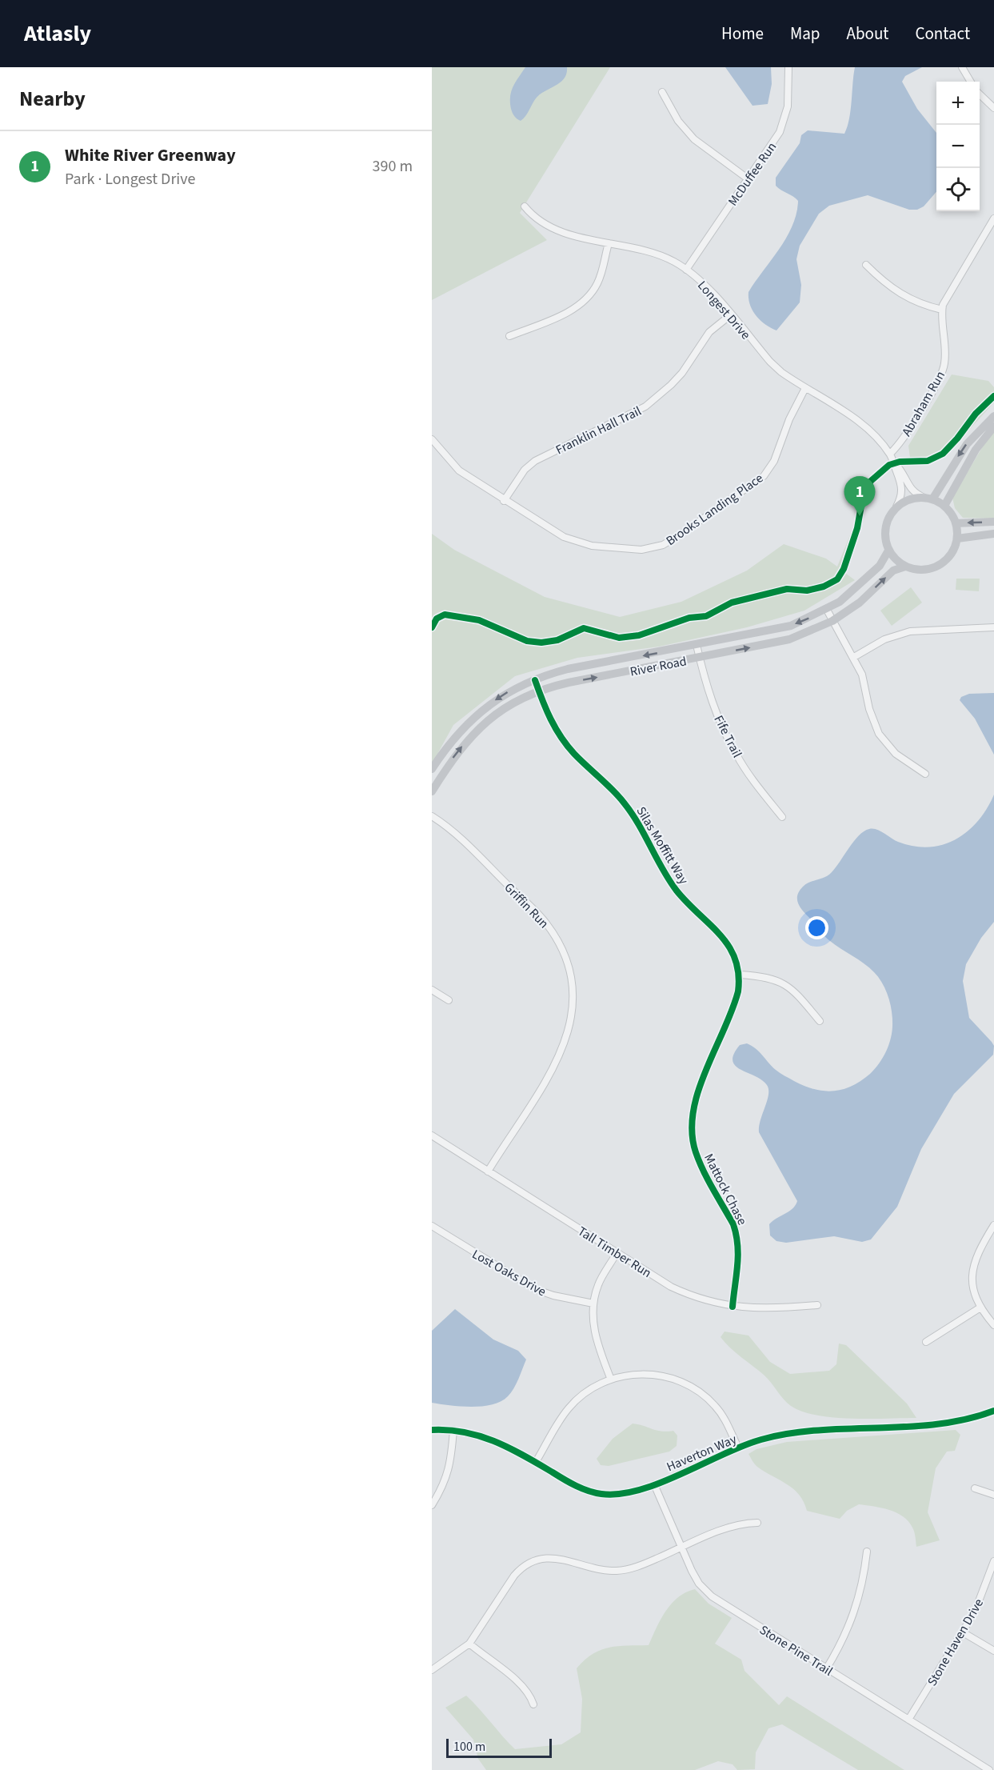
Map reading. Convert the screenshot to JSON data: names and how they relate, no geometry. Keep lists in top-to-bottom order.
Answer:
{
  "streets": {
    "main road": ["River Road"],
    "street": [
      "McDuffee Run",
      "Longest Drive",
      "Abraham Run",
      "Franklin Hall Trail",
      "Brooks Landing Place",
      "Fife Trail",
      "Silas Moffitt Way",
      "Griffin Run",
      "Mattock Chase",
      "Tall Timber Run",
      "Lost Oaks Drive",
      "Haverton Way",
      "Stone Haven Drive",
      "Stone Pine Trail"
    ]
  },
  "crossings": [
    ["McDuffee Run", "Longest Drive"],
    ["Longest Drive", "Abraham Run"],
    ["Longest Drive", "Franklin Hall Trail"],
    ["Longest Drive", "Brooks Landing Place"],
    ["Longest Drive", "River Road"],
    ["Franklin Hall Trail", "Brooks Landing Place"],
    ["River Road", "Fife Trail"],
    ["River Road", "Silas Moffitt Way"],
    ["Silas Moffitt Way", "Mattock Chase"],
    ["Griffin Run", "Tall Timber Run"],
    ["Mattock Chase", "Tall Timber Run"],
    ["Haverton Way", "Stone Pine Trail"],
    ["Stone Haven Drive", "Stone Pine Trail"]
  ],
  "scale_bar": "100 m",
  "page": {
    "header": "Atlasly",
    "nav": [
      "Home",
      "Map",
      "About",
      "Contact"
    ],
    "heading": "Nearby",
    "map_buttons": ["+", "−"],
    "list": [
      {
        "mark": "1",
        "name": "White River Greenway",
        "note": "Park · Longest Drive",
        "value": "390 m"
      }
    ],
    "pins": "1",
    "scale": "100 m"
  }
}
